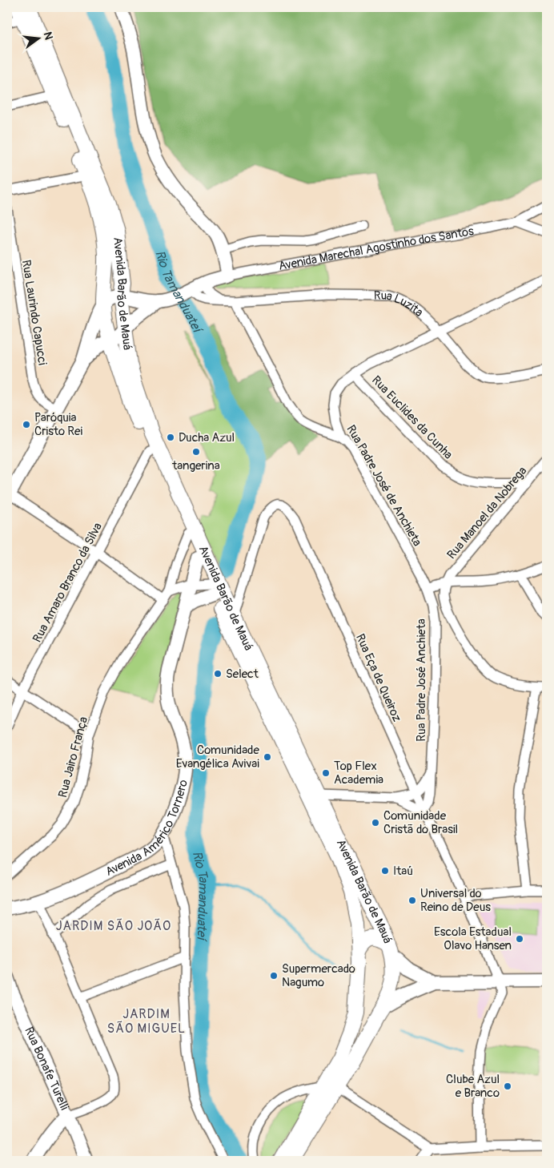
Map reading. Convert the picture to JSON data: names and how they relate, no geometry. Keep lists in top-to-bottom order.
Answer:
{
  "streets": {
    "main road": ["Avenida Barão de Mauá"],
    "street": [
      "Avenida Marechal Agostinho dos Santos",
      "Rua Luzita",
      "Rua Laurindo Capucci",
      "Rua Euclides da Cunha",
      "Rua Padre José de Anchieta",
      "Rua Manoel da Nobrega",
      "Rua Amaro Branco da Silva",
      "Rua Eça de Queiroz",
      "Rua Padre José Anchieta",
      "Rua Jairo França",
      "Avenida Américo Tornero",
      "Rua Bonafe Turelli"
    ]
  },
  "crossings": [
    ["Avenida Marechal Agostinho dos Santos", "Rua Luzita"],
    ["Avenida Barão de Mauá", "Rua Amaro Branco da Silva"],
    ["Avenida Barão de Mauá", "Rua Eça de Queiroz"],
    ["Avenida Barão de Mauá", "Rua Jairo França"],
    ["Avenida Barão de Mauá", "Avenida Américo Tornero"],
    ["Rua Luzita", "Rua Padre José de Anchieta"],
    ["Rua Euclides da Cunha", "Rua Padre José de Anchieta"],
    ["Rua Euclides da Cunha", "Rua Manoel da Nobrega"],
    ["Rua Padre José de Anchieta", "Rua Padre José Anchieta"],
    ["Rua Eça de Queiroz", "Rua Padre José Anchieta"]
  ],
  "districts": ["JARDIM SÃO JOÃO", "JARDIM SÃO MIGUEL"],
  "water": ["Rio Tamanduateí"],
  "places": [
    "Paróquia Cristo Rei",
    "Ducha Azul",
    "tangerina",
    "Select",
    "Comunidade Evangélica Avivai",
    "Top Flex Academia",
    "Comunidade Cristã do Brasil",
    "Itaú",
    "Universal do Reino de Deus",
    "Escola Estadual Olavo Hansen",
    "Supermercado Nagumo",
    "Clube Azul e Branco"
  ],
  "north": "right"
}
